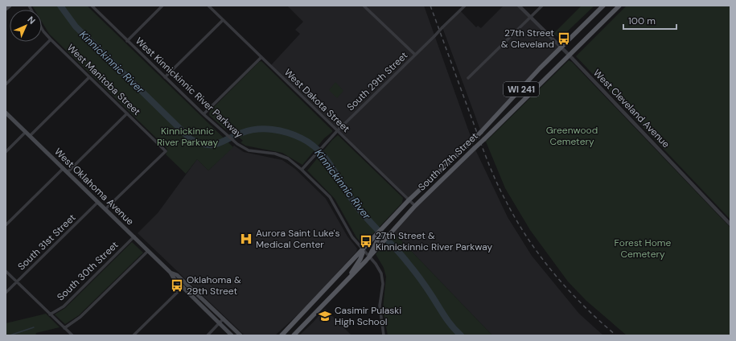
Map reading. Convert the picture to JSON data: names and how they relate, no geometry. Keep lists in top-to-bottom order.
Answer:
{
  "streets": {
    "main road": ["WI 241", "South 27th Street", "West Oklahoma Avenue"],
    "street": [
      "West Manitoba Street",
      "South 29th Street",
      "West Kinnickinnic River Parkway",
      "West Dakota Street",
      "West Cleveland Avenue",
      "South 31st Street",
      "South 30th Street"
    ]
  },
  "crossings": [
    ["West Manitoba Street", "West Oklahoma Avenue"],
    ["South 29th Street", "West Kinnickinnic River Parkway"],
    ["South 29th Street", "West Dakota Street"],
    ["West Kinnickinnic River Parkway", "South 27th Street"],
    ["West Dakota Street", "South 27th Street"],
    ["West Cleveland Avenue", "South 27th Street"],
    ["West Oklahoma Avenue", "South 31st Street"],
    ["West Oklahoma Avenue", "South 30th Street"]
  ],
  "water": ["Kinnickinnic River"],
  "parks": ["Greenwood Cemetery", "Kinnickinnic River Parkway", "Forest Home Cemetery"],
  "places": {
    "bus stop": ["27th Street & Cleveland", "27th Street & Kinnickinnic River Parkway", "Oklahoma & 29th Street"],
    "hospital": ["Aurora Saint Luke's Medical Center"],
    "school or university": ["Casimir Pulaski High School"]
  },
  "scale_bar": "100 m",
  "north": "top right"
}
